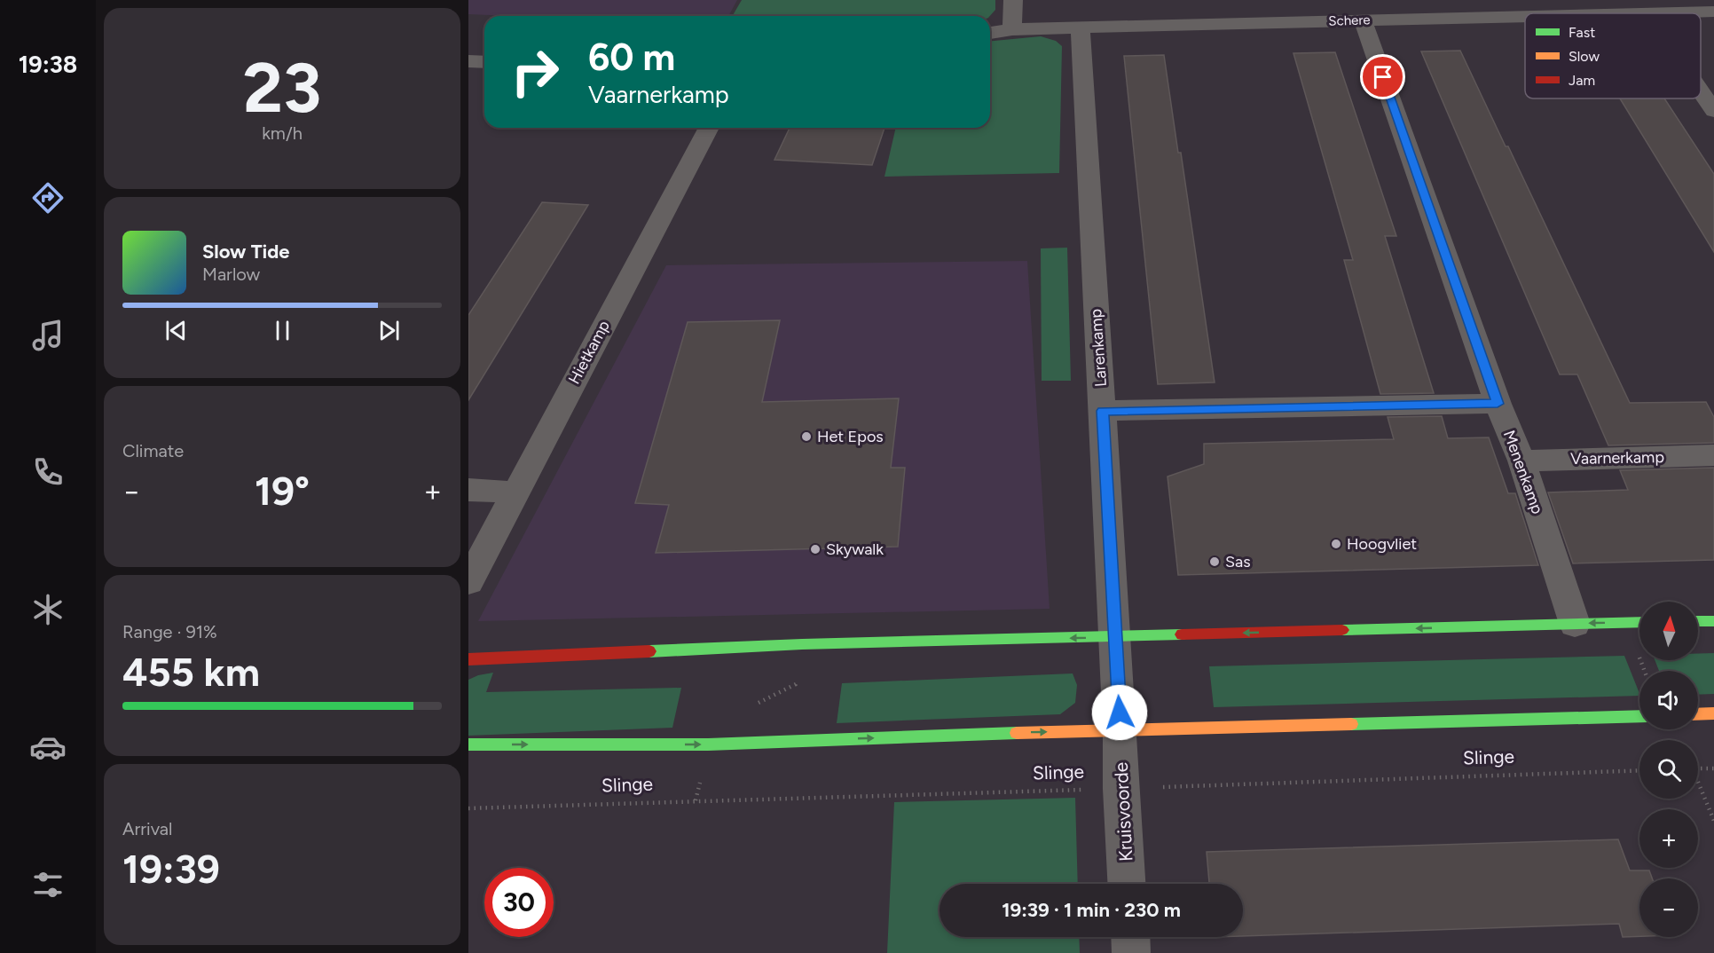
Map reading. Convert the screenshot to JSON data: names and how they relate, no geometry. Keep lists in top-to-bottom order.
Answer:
{
  "streets": {
    "street": [
      "Schere",
      "Larenkamp",
      "Hietkamp",
      "Vaarnerkamp",
      "Menenkamp",
      "Kruisvoorde"
    ],
    "path": ["Slinge"]
  },
  "crossings": [
    ["Schere", "Larenkamp"],
    ["Schere", "Menenkamp"],
    ["Larenkamp", "Kruisvoorde"],
    ["Vaarnerkamp", "Menenkamp"],
    ["Slinge", "Kruisvoorde"]
  ],
  "places": [
    "Het Epos",
    "Hoogvliet",
    "Skywalk",
    "Sas"
  ],
  "legend": ["Fast", "Slow", "Jam"],
  "north": "top",
  "page": {
    "tabs": "19:38",
    "tile": [
      ["23", "km/h"],
      "Climate",
      ["Range · 91%", "455 km"],
      ["Arrival", "19:39"]
    ],
    "turn": ["60 m", "Vaarnerkamp"],
    "song": ["Slow Tide", "Marlow"],
    "heat": ["−", "19°", "+"],
    "map_buttons": ["+", "−"],
    "limit": "30",
    "trip": "19:39 · 1 min · 230 m"
  }
}
